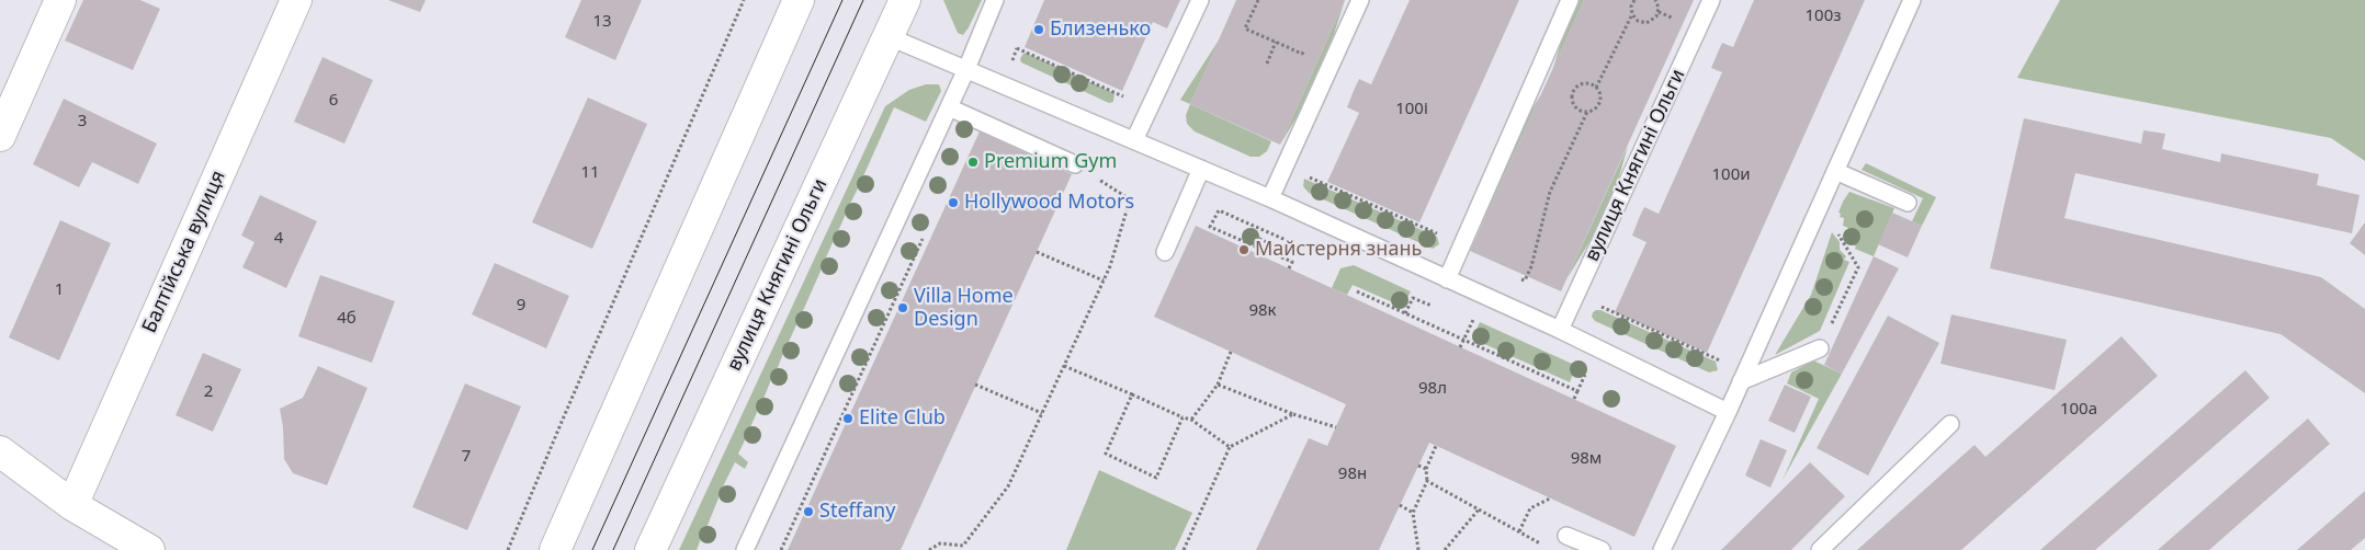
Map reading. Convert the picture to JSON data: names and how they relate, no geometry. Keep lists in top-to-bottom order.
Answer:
{
  "streets": {
    "main road": ["вулиця Княгині Ольги", "Балтійська вулиця"]
  },
  "places": [
    "Близенько",
    "Premium Gym",
    "Hollywood Motors",
    "Майстерня знань",
    "Villa Home Design",
    "Elite Club",
    "Steffany"
  ],
  "house_numbers": [
    "100з",
    "13",
    "6",
    "100і",
    "3",
    "11",
    "100и",
    "4",
    "1",
    "9",
    "98к",
    "4б",
    "98л",
    "2",
    "100а",
    "7",
    "98м",
    "98н"
  ]
}
